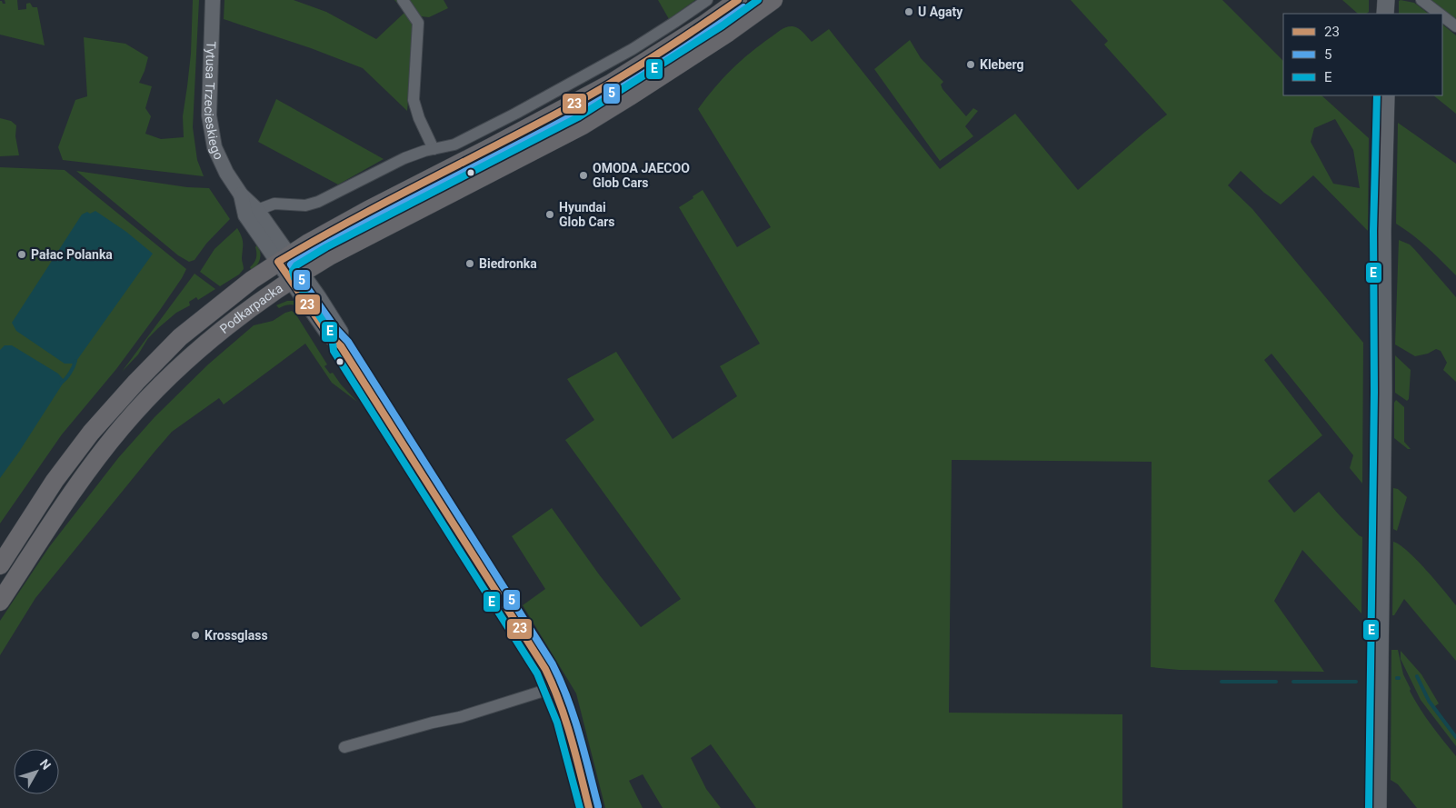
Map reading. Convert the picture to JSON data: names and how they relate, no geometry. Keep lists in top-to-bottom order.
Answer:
{
  "streets": {
    "main road": ["Podkarpacka"],
    "street": ["Tytusa Trzecieskiego"]
  },
  "crossings": [
    ["Tytusa Trzecieskiego", "Podkarpacka"]
  ],
  "places": [
    "U Agaty",
    "Kleberg",
    "OMODA JAECOO Glob Cars",
    "Hyundai Glob Cars",
    "Pałac Polanka",
    "Biedronka",
    "Krossglass"
  ],
  "lines": ["transit line 23", "transit line E", "transit line 5"],
  "legend": ["23", "5", "E"],
  "north": "top right"
}
